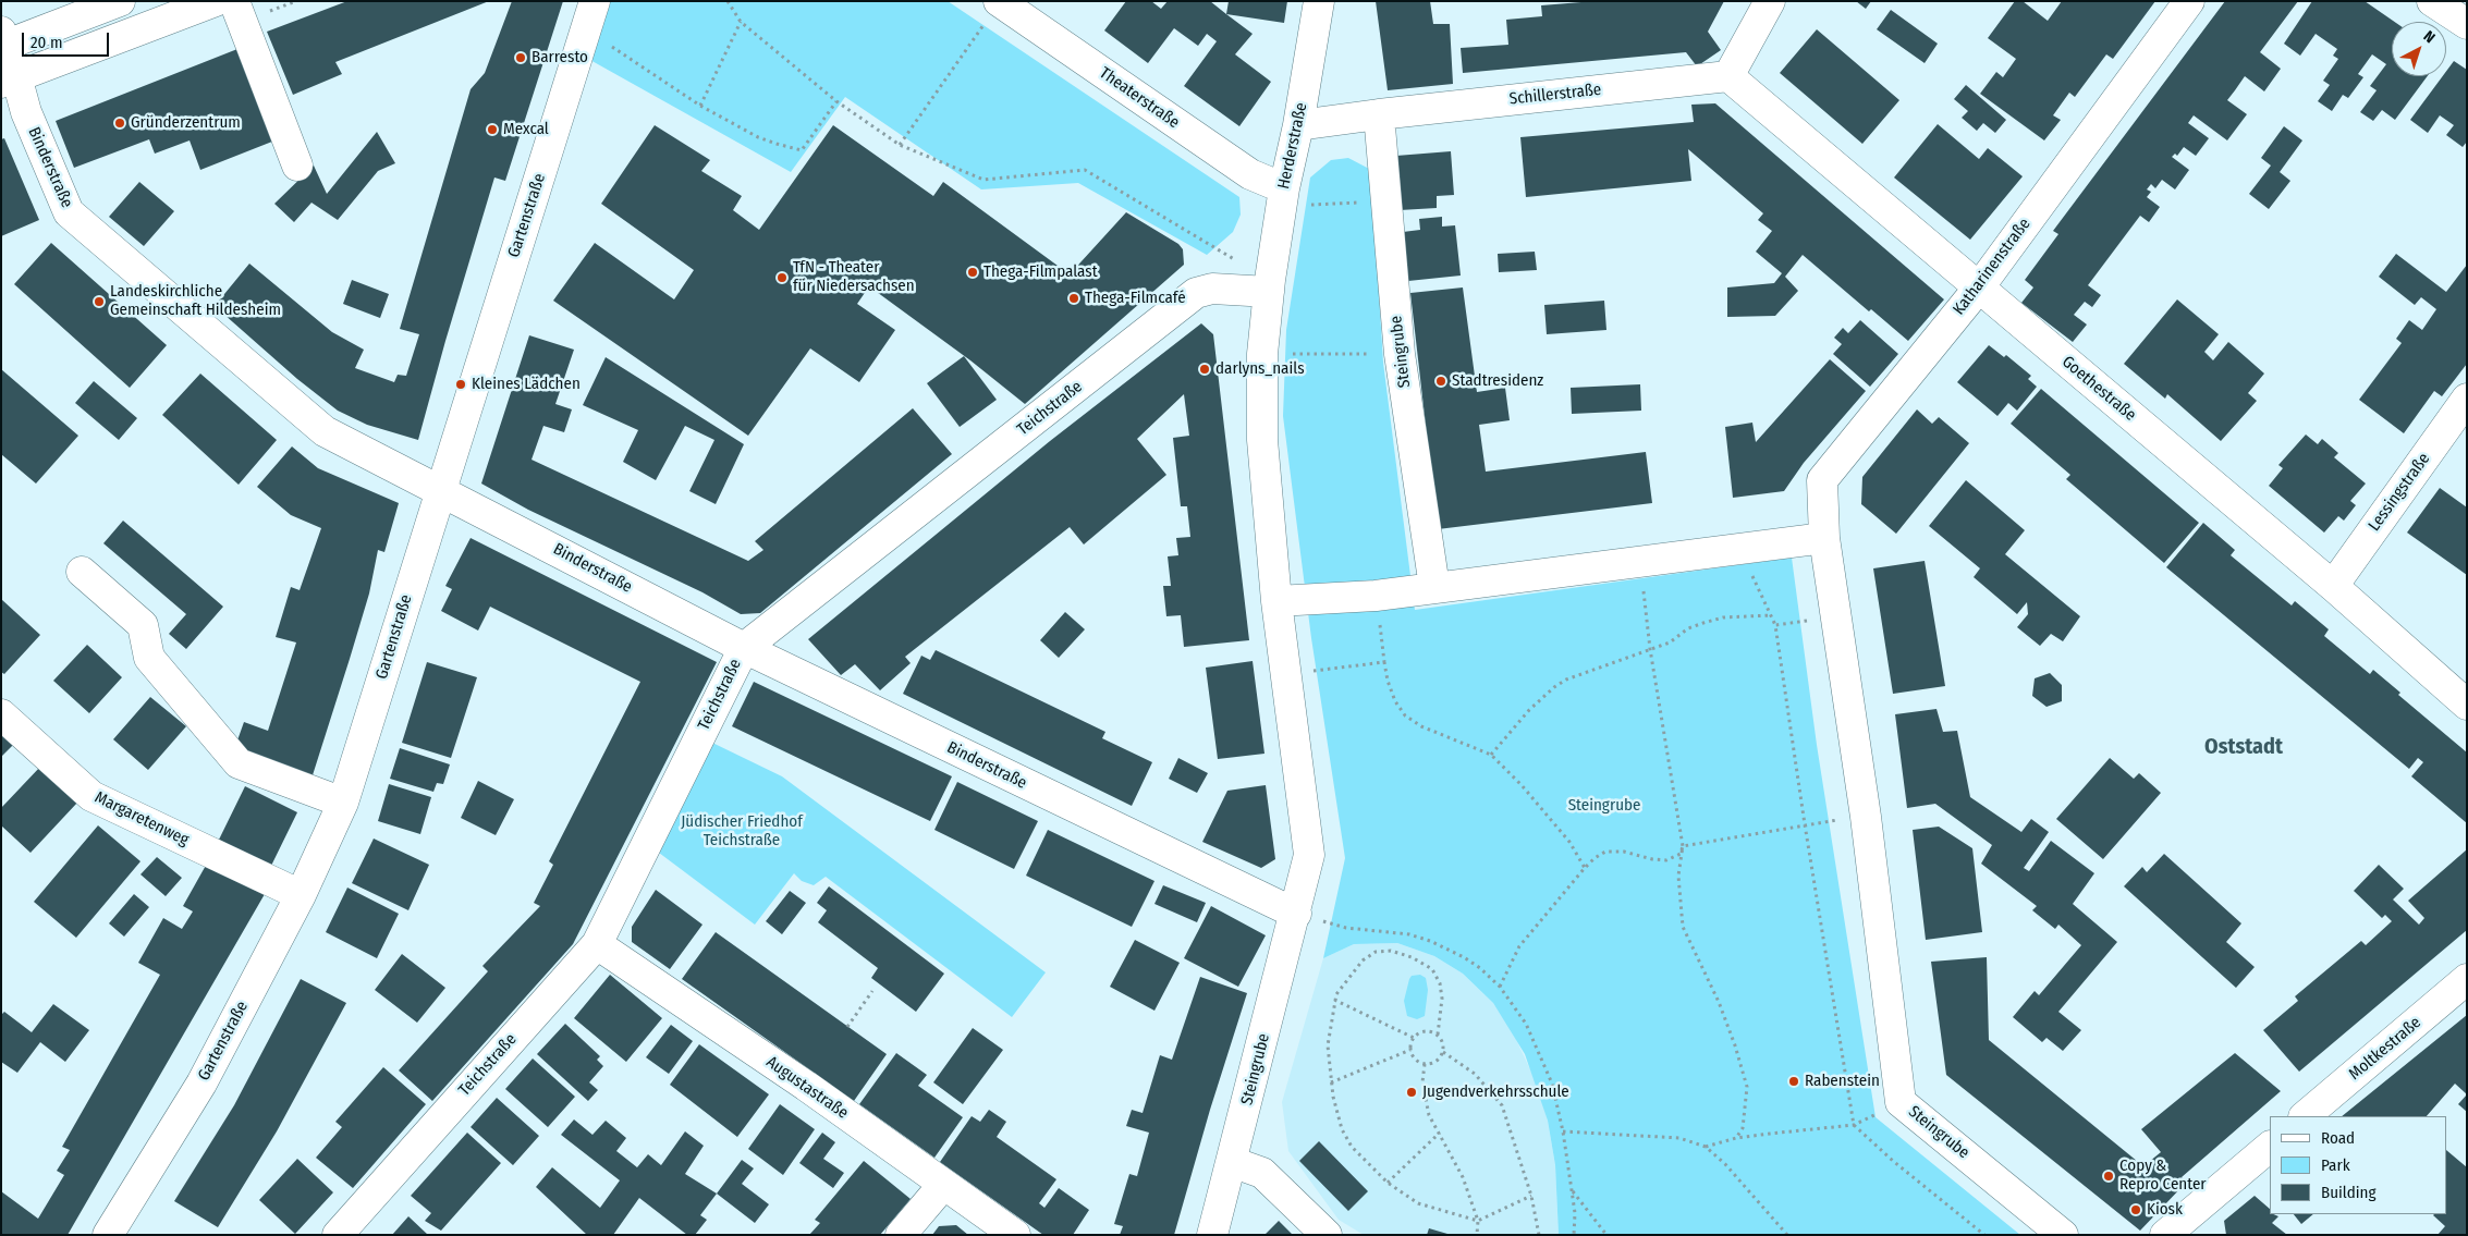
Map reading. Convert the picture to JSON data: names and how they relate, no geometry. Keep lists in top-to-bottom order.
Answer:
{
  "streets": {
    "street": [
      "Schillerstraße",
      "Theaterstraße",
      "Herderstraße",
      "Binderstraße",
      "Gartenstraße",
      "Katharinenstraße",
      "Steingrube",
      "Goethestraße",
      "Teichstraße",
      "Lessingstraße",
      "Margaretenweg",
      "Moltkestraße",
      "Augustastraße"
    ]
  },
  "crossings": [
    ["Schillerstraße", "Herderstraße"],
    ["Schillerstraße", "Steingrube"],
    ["Schillerstraße", "Goethestraße"],
    ["Theaterstraße", "Herderstraße"],
    ["Herderstraße", "Steingrube"],
    ["Herderstraße", "Teichstraße"],
    ["Binderstraße", "Gartenstraße"],
    ["Binderstraße", "Steingrube"],
    ["Binderstraße", "Teichstraße"],
    ["Gartenstraße", "Margaretenweg"],
    ["Katharinenstraße", "Steingrube"],
    ["Katharinenstraße", "Goethestraße"],
    ["Steingrube", "Teichstraße"],
    ["Goethestraße", "Lessingstraße"],
    ["Teichstraße", "Augustastraße"]
  ],
  "districts": ["Oststadt"],
  "parks": ["Steingrube", "Jüdischer Friedhof Teichstraße"],
  "places": [
    "Barresto",
    "Gründerzentrum",
    "Mexcal",
    "Thega-Filmpalast",
    "TfN - Theater für Niedersachsen",
    "Thega-Filmcafé",
    "Landeskirchliche Gemeinschaft Hildesheim",
    "darlyns_nails",
    "Stadtresidenz",
    "Kleines Lädchen",
    "Rabenstein",
    "Jugendverkehrsschule",
    "Copy & Repro Center",
    "Kiosk"
  ],
  "legend": ["Road", "Park", "Building"],
  "scale_bar": "20 m",
  "north": "top right"
}
